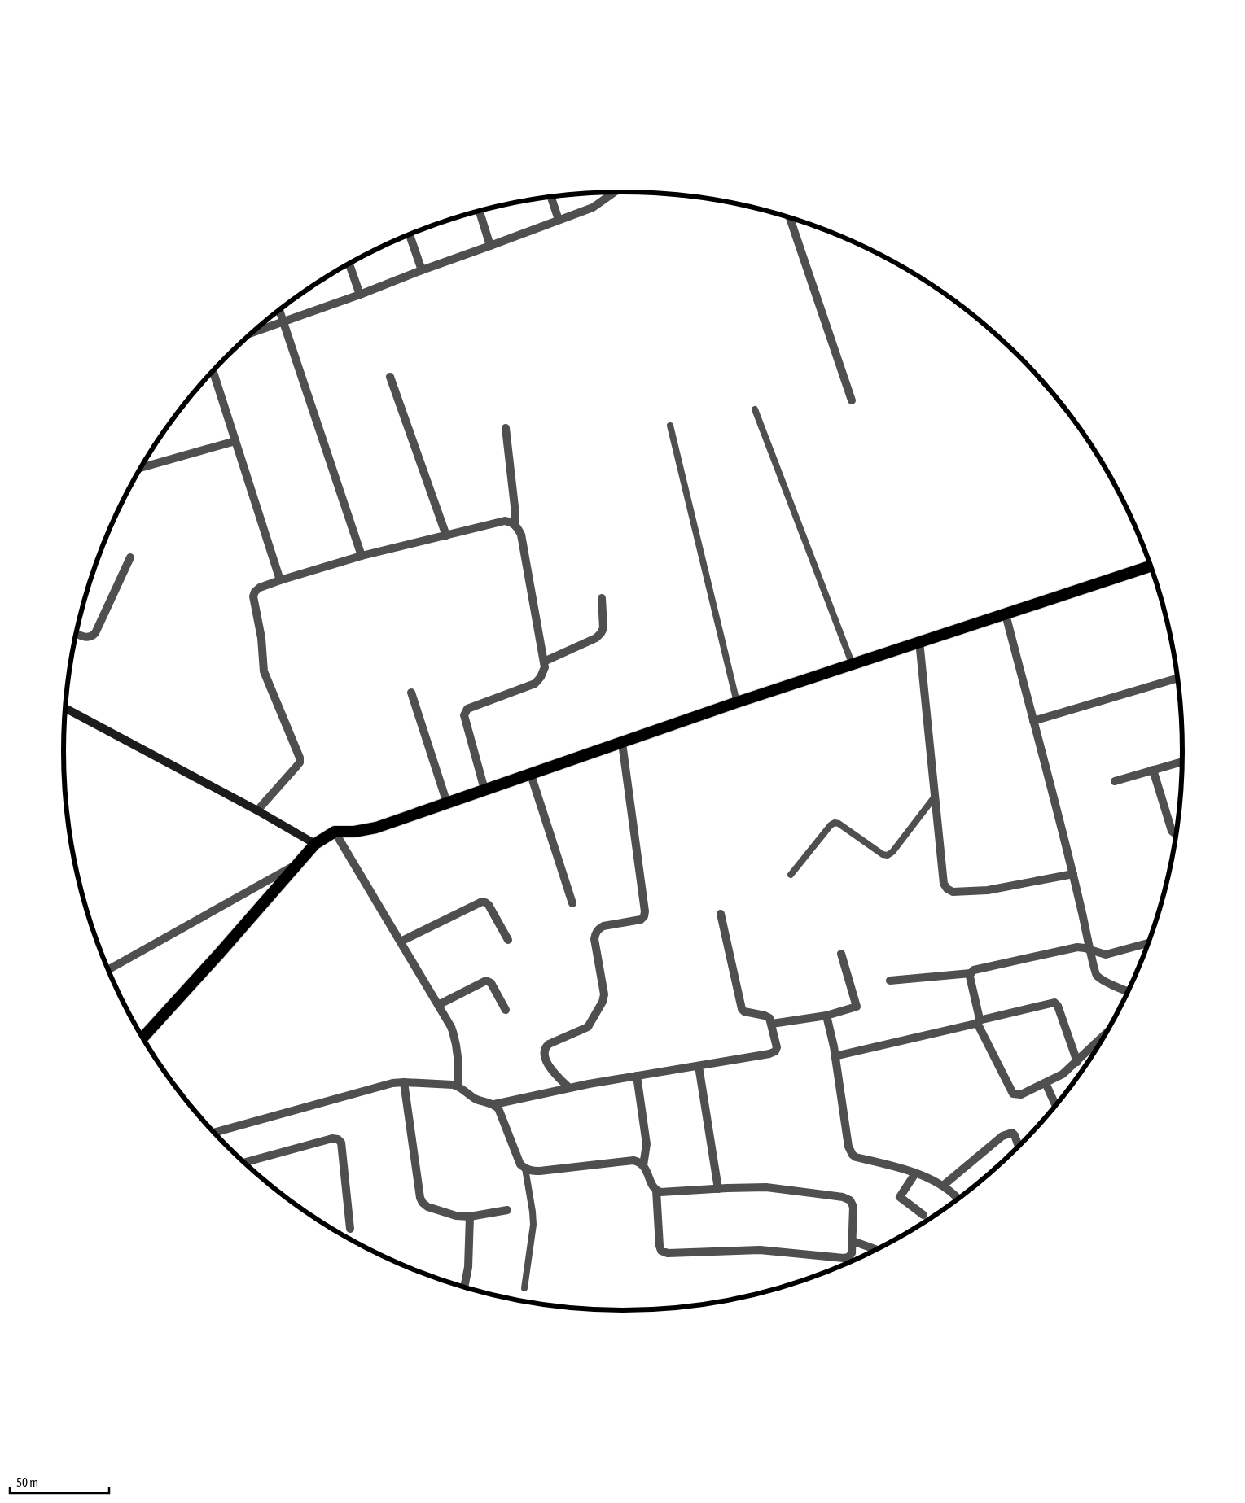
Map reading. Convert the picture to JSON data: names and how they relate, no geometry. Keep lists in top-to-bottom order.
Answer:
{
  "scale_bar": "50 m"
}
